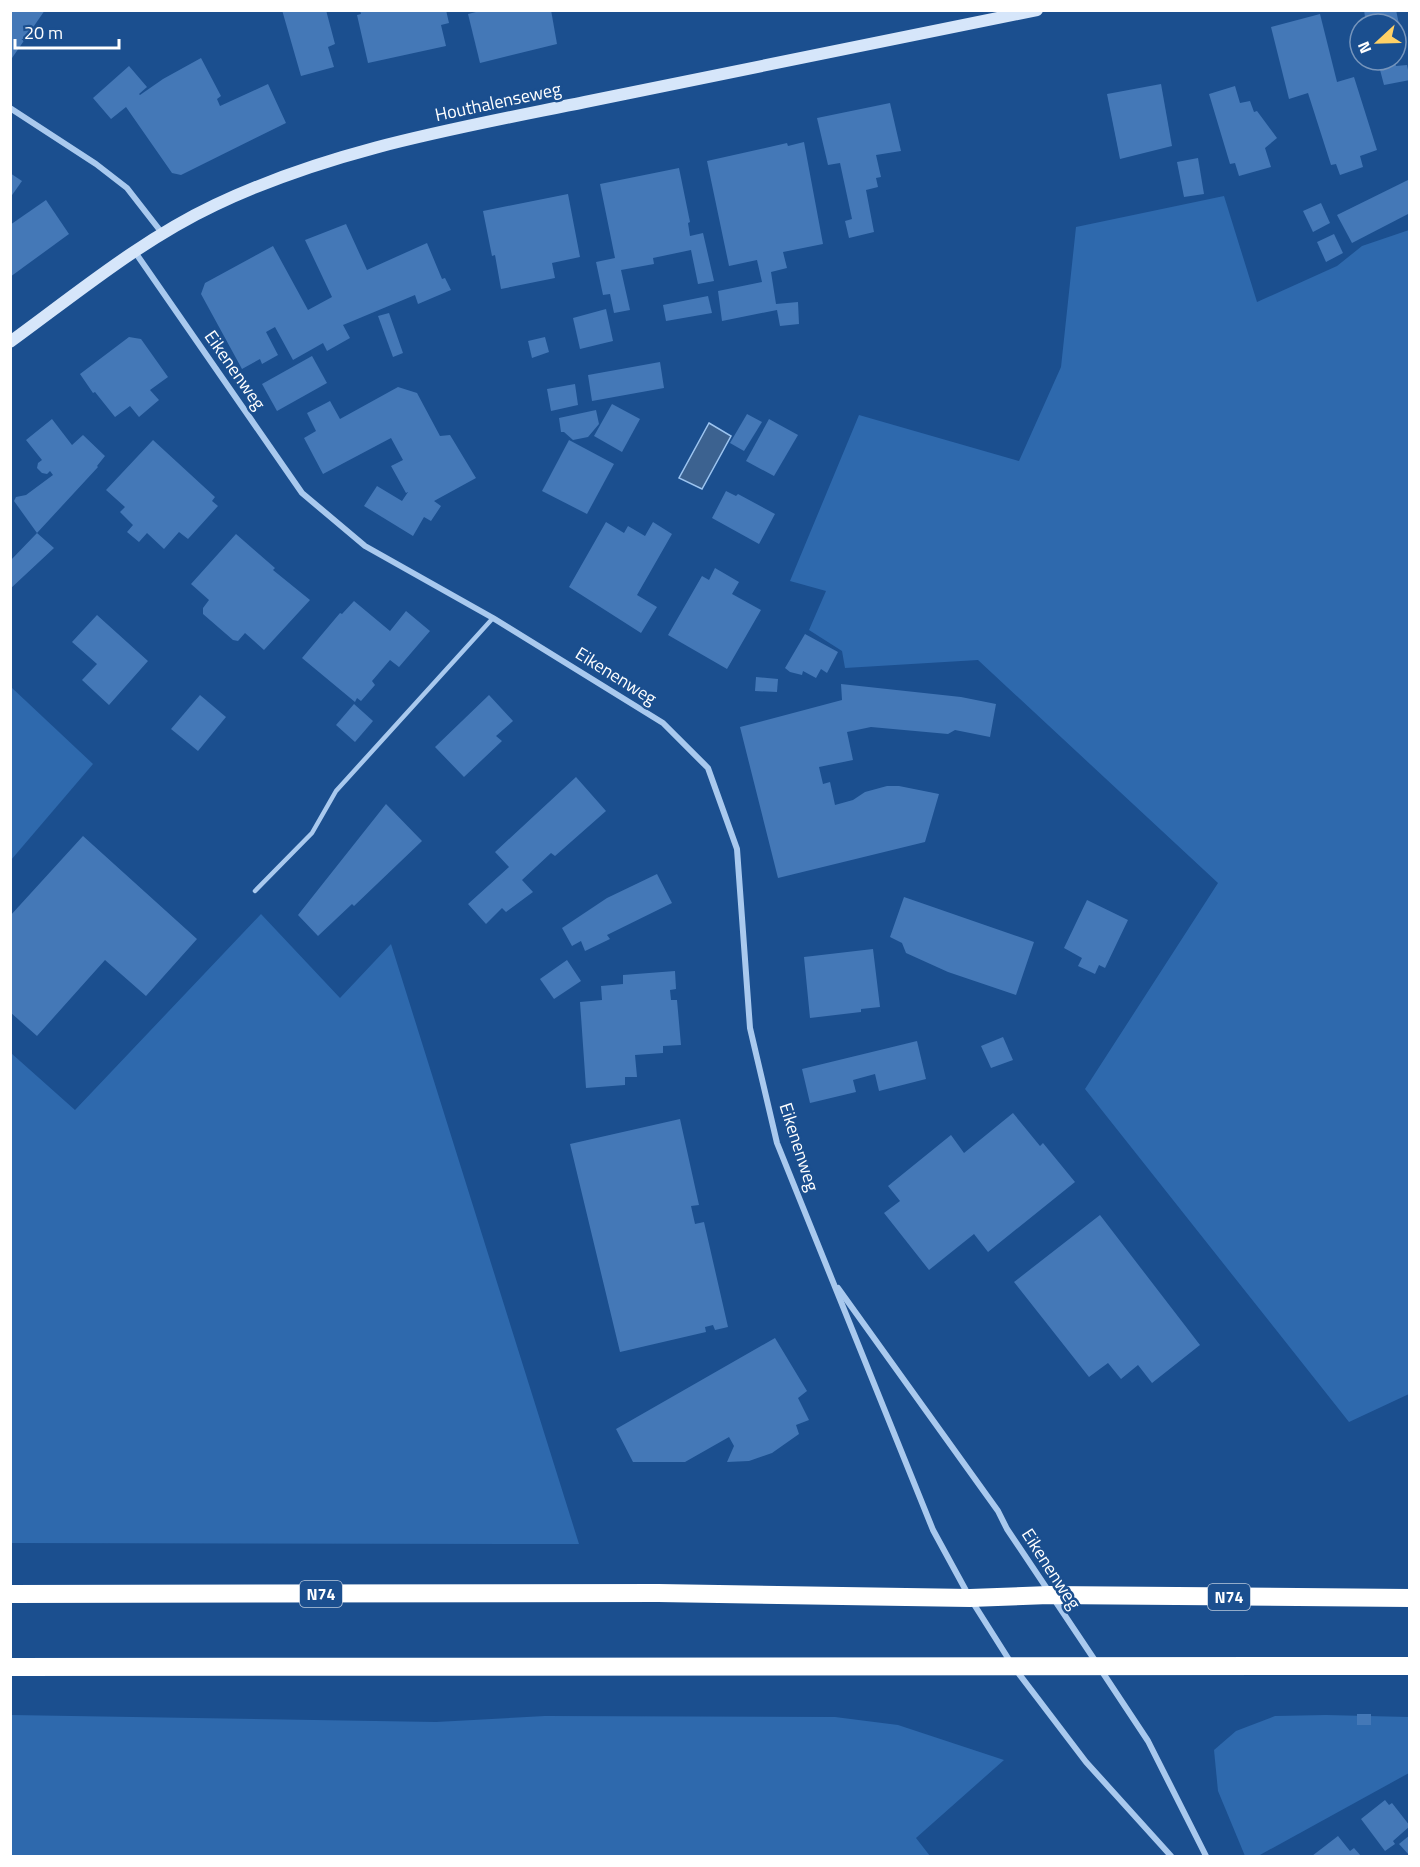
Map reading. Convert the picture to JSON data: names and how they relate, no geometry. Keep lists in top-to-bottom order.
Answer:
{
  "streets": {
    "highway": ["N74"],
    "street": ["Houthalenseweg", "Eikenenweg"]
  },
  "crossings": [
    ["Houthalenseweg", "Eikenenweg"],
    ["Eikenenweg", "N74"]
  ],
  "scale_bar": "20 m",
  "north": "left"
}
